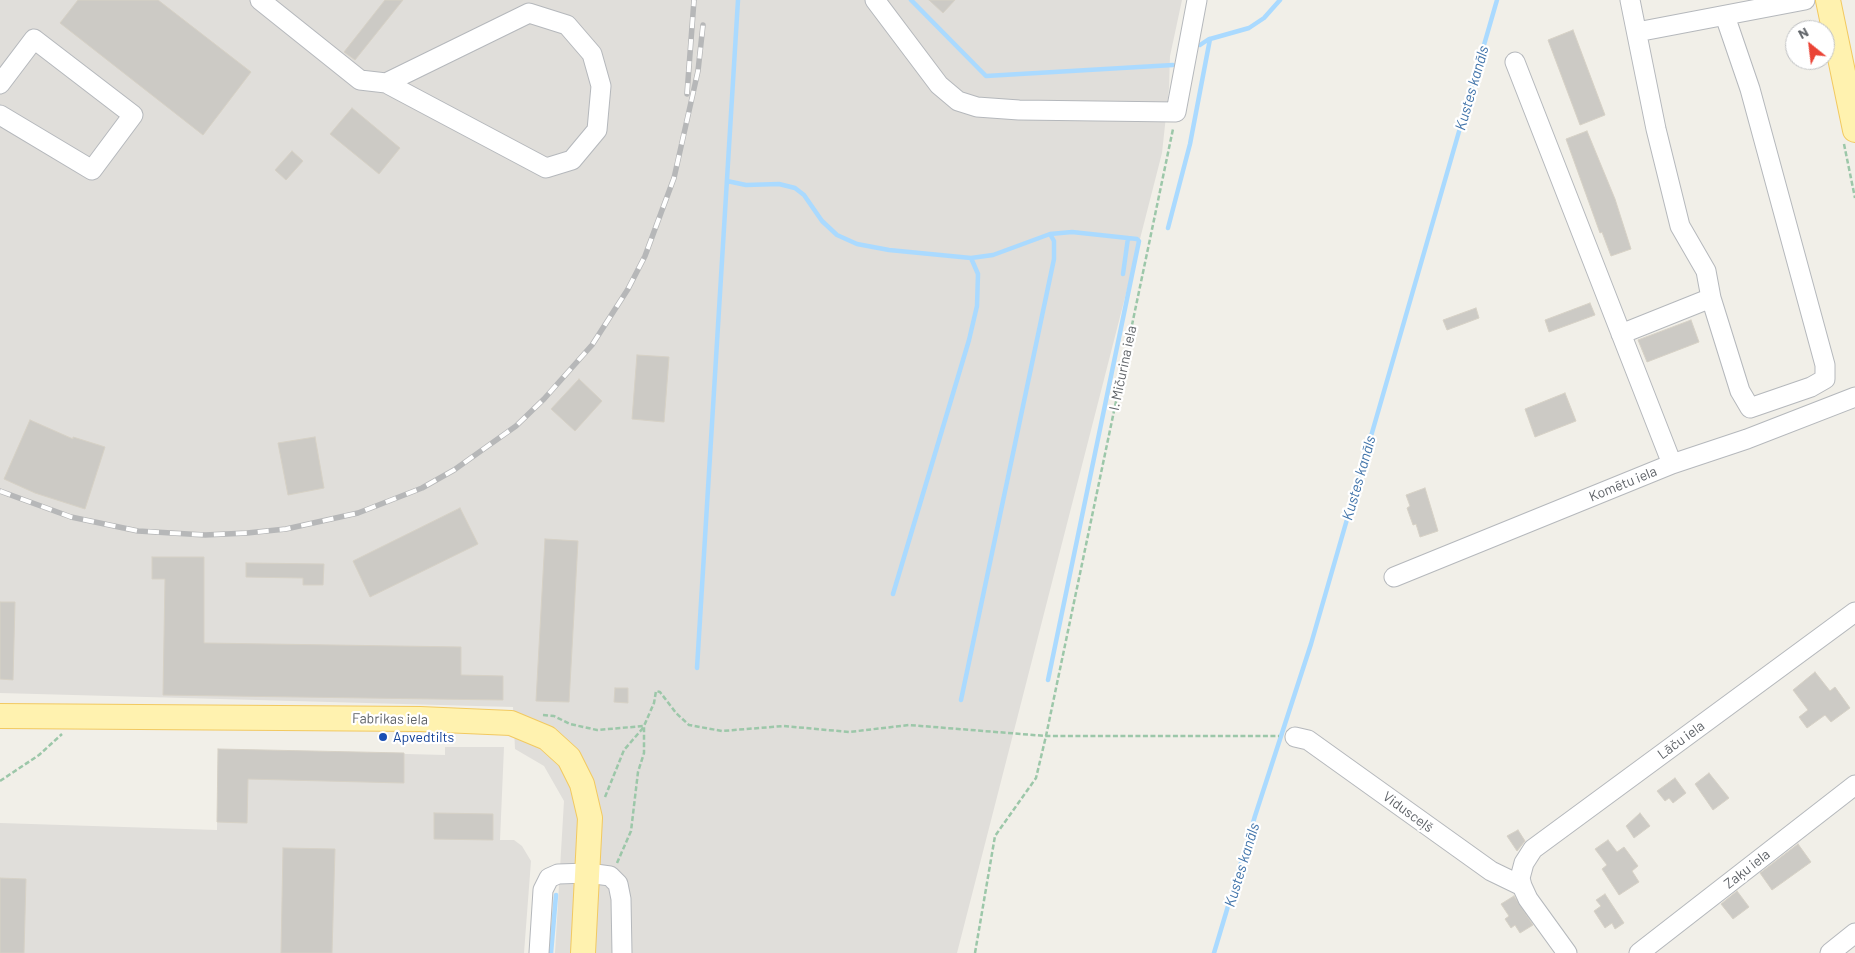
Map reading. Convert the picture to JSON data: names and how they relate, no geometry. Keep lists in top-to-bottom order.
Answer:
{
  "streets": {
    "main road": ["Fabrikas iela"],
    "street": [
      "Komētu iela",
      "Lāču iela",
      "Vidusceļš",
      "Zaķu iela"
    ],
    "path": ["I. Mičurina iela"]
  },
  "crossings": [
    ["Lāču iela", "Vidusceļš"]
  ],
  "water": ["Kustes kanāls"],
  "places": ["Apvedtilts"],
  "north": "top left"
}
